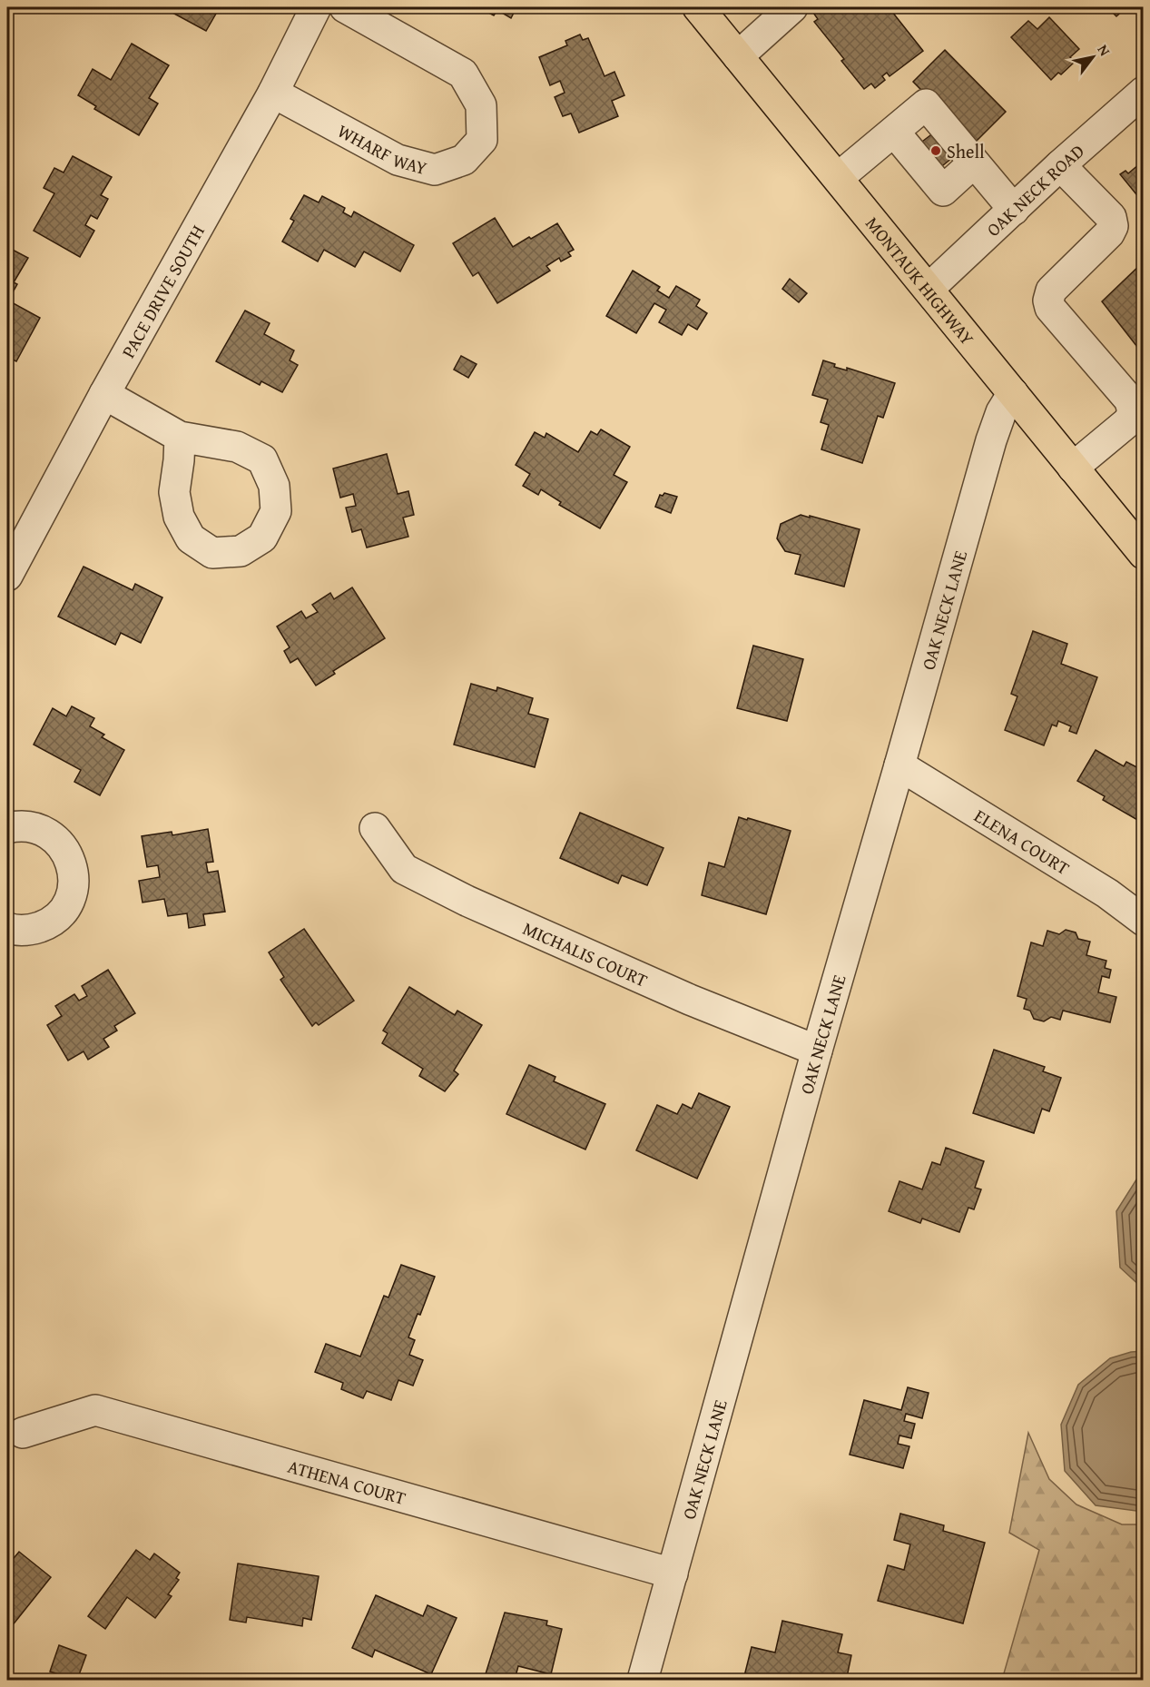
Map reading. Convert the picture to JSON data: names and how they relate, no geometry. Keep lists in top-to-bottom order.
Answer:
{
  "streets": {
    "main road": ["MONTAUK HIGHWAY"],
    "street": [
      "WHARF WAY",
      "OAK NECK ROAD",
      "PACE DRIVE SOUTH",
      "OAK NECK LANE",
      "ELENA COURT",
      "MICHALIS COURT",
      "ATHENA COURT"
    ]
  },
  "crossings": [
    ["WHARF WAY", "PACE DRIVE SOUTH"],
    ["OAK NECK ROAD", "MONTAUK HIGHWAY"],
    ["MONTAUK HIGHWAY", "OAK NECK LANE"],
    ["OAK NECK LANE", "ELENA COURT"],
    ["OAK NECK LANE", "MICHALIS COURT"],
    ["OAK NECK LANE", "ATHENA COURT"]
  ],
  "places": ["Shell"],
  "north": "top right"
}
